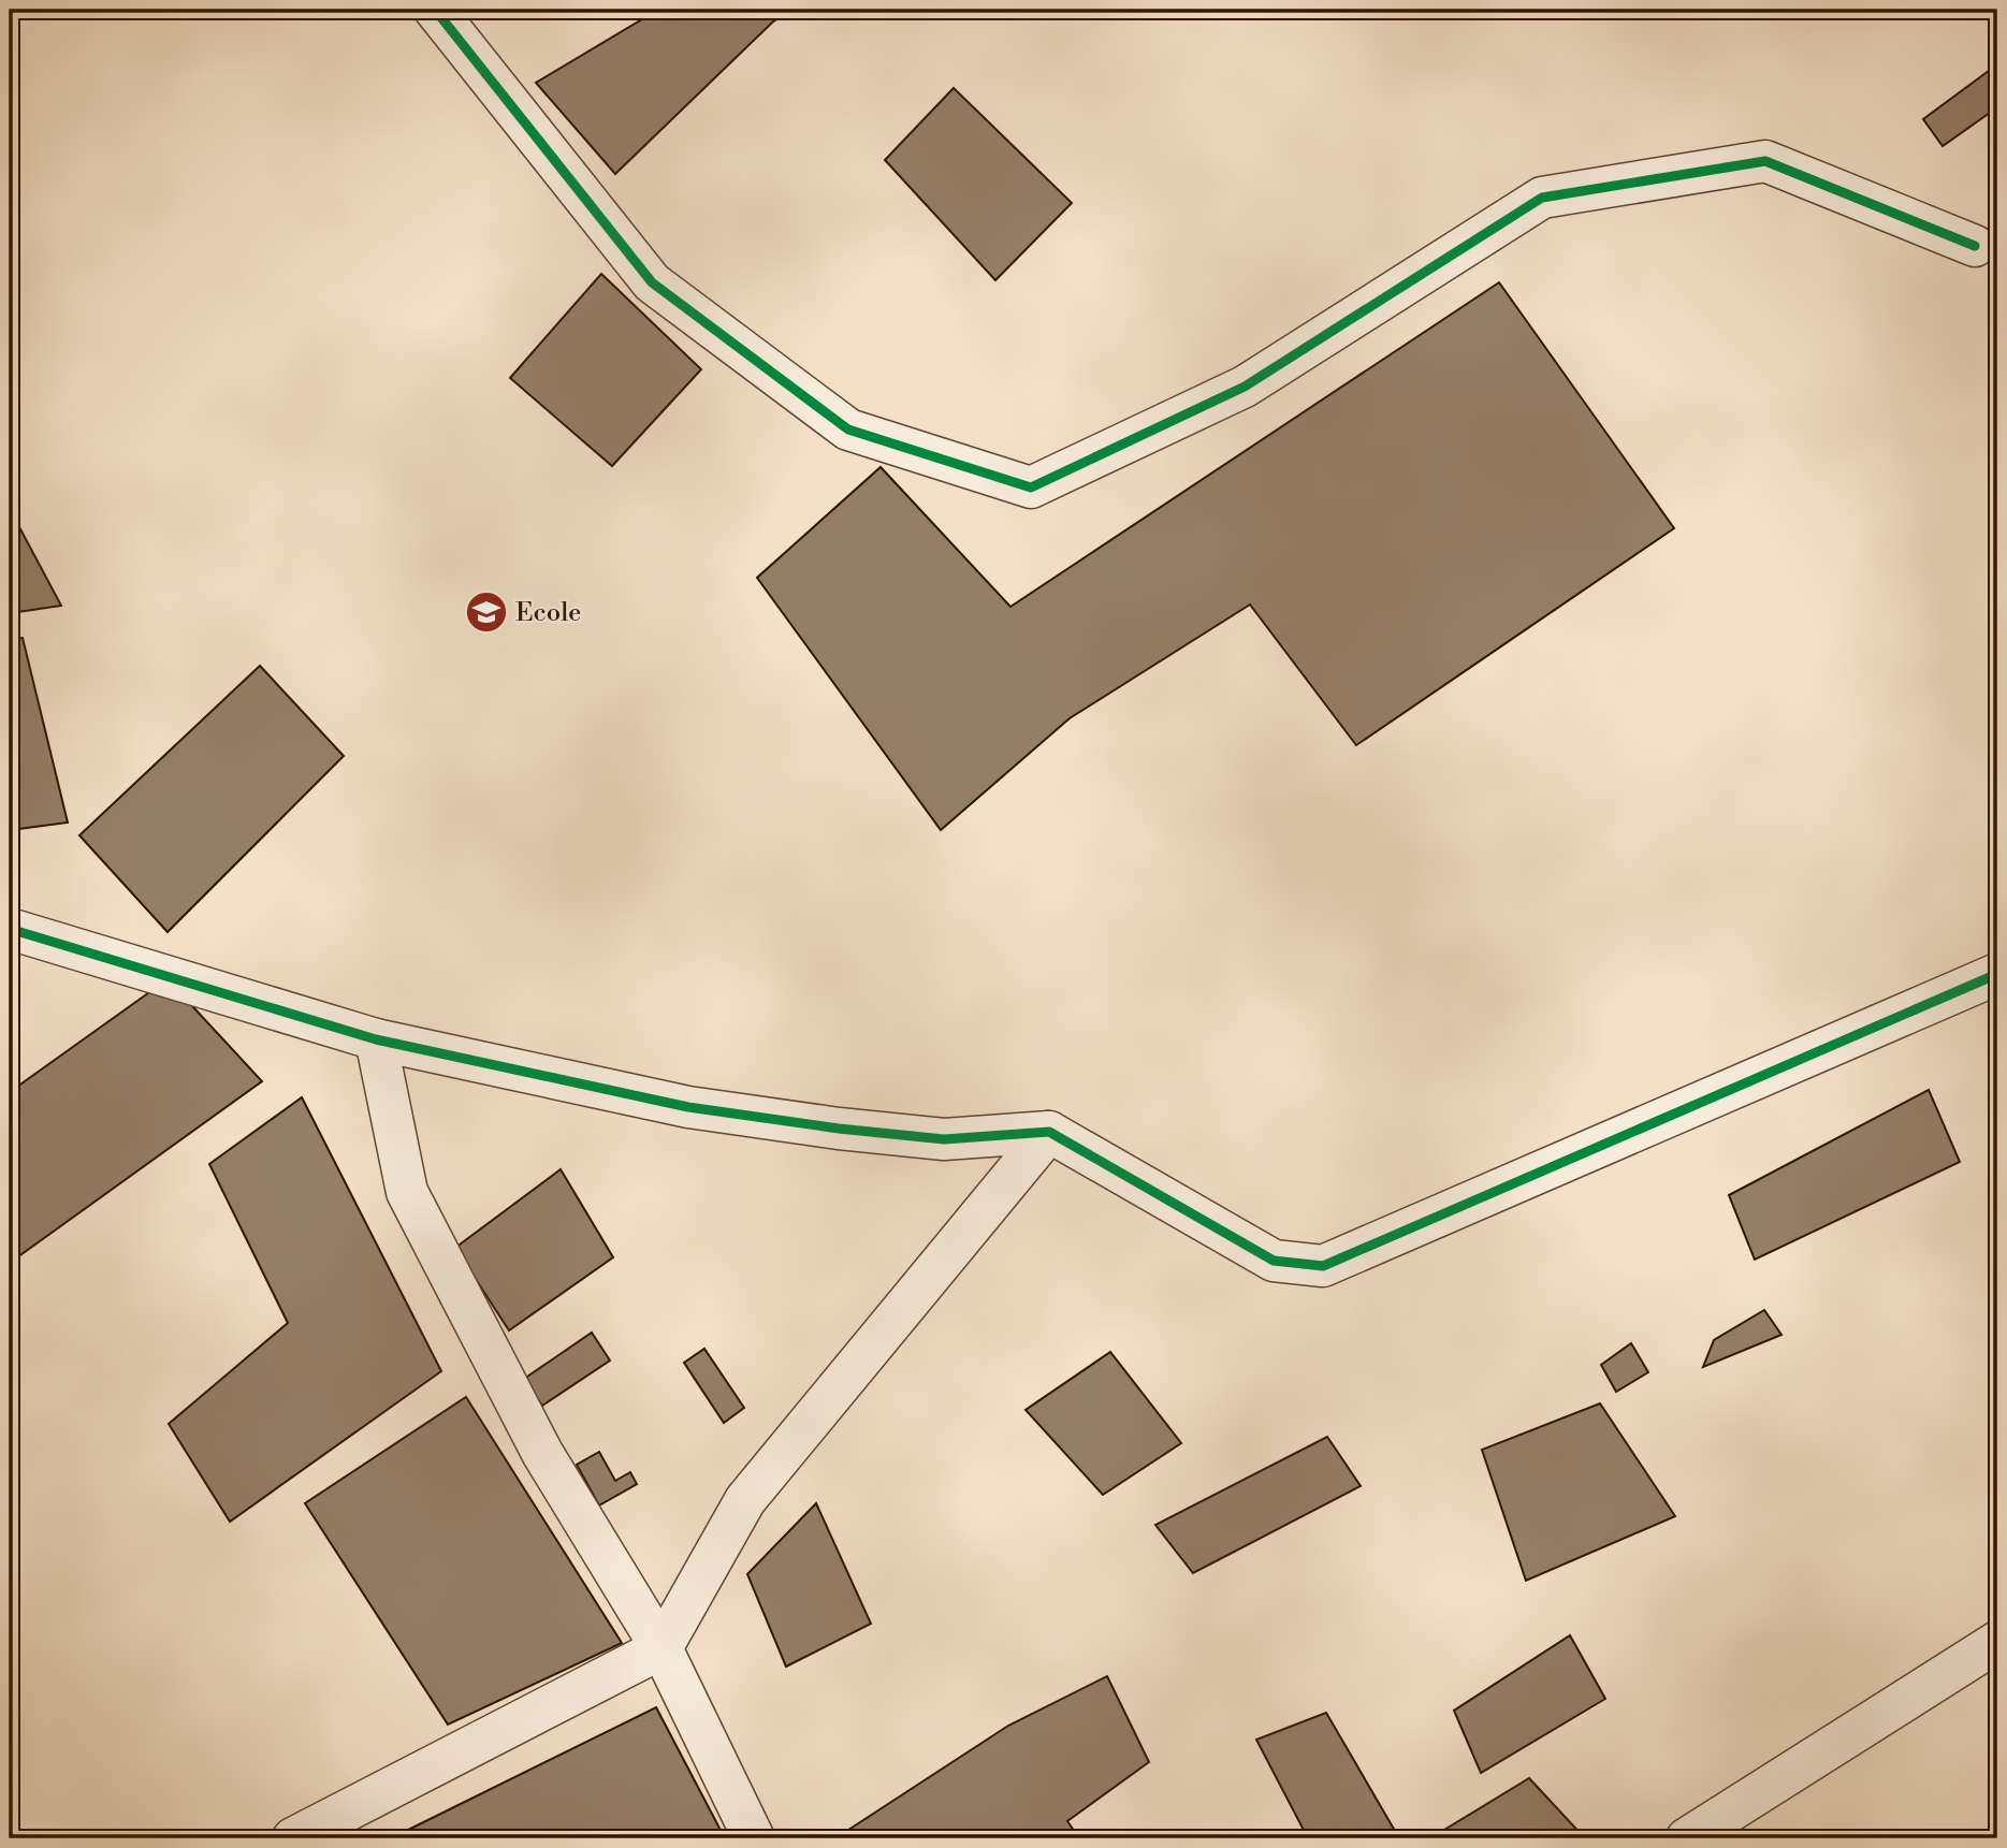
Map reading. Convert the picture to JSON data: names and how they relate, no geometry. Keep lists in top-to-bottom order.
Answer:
{
  "places": {
    "school or university": ["Ecole"]
  }
}
